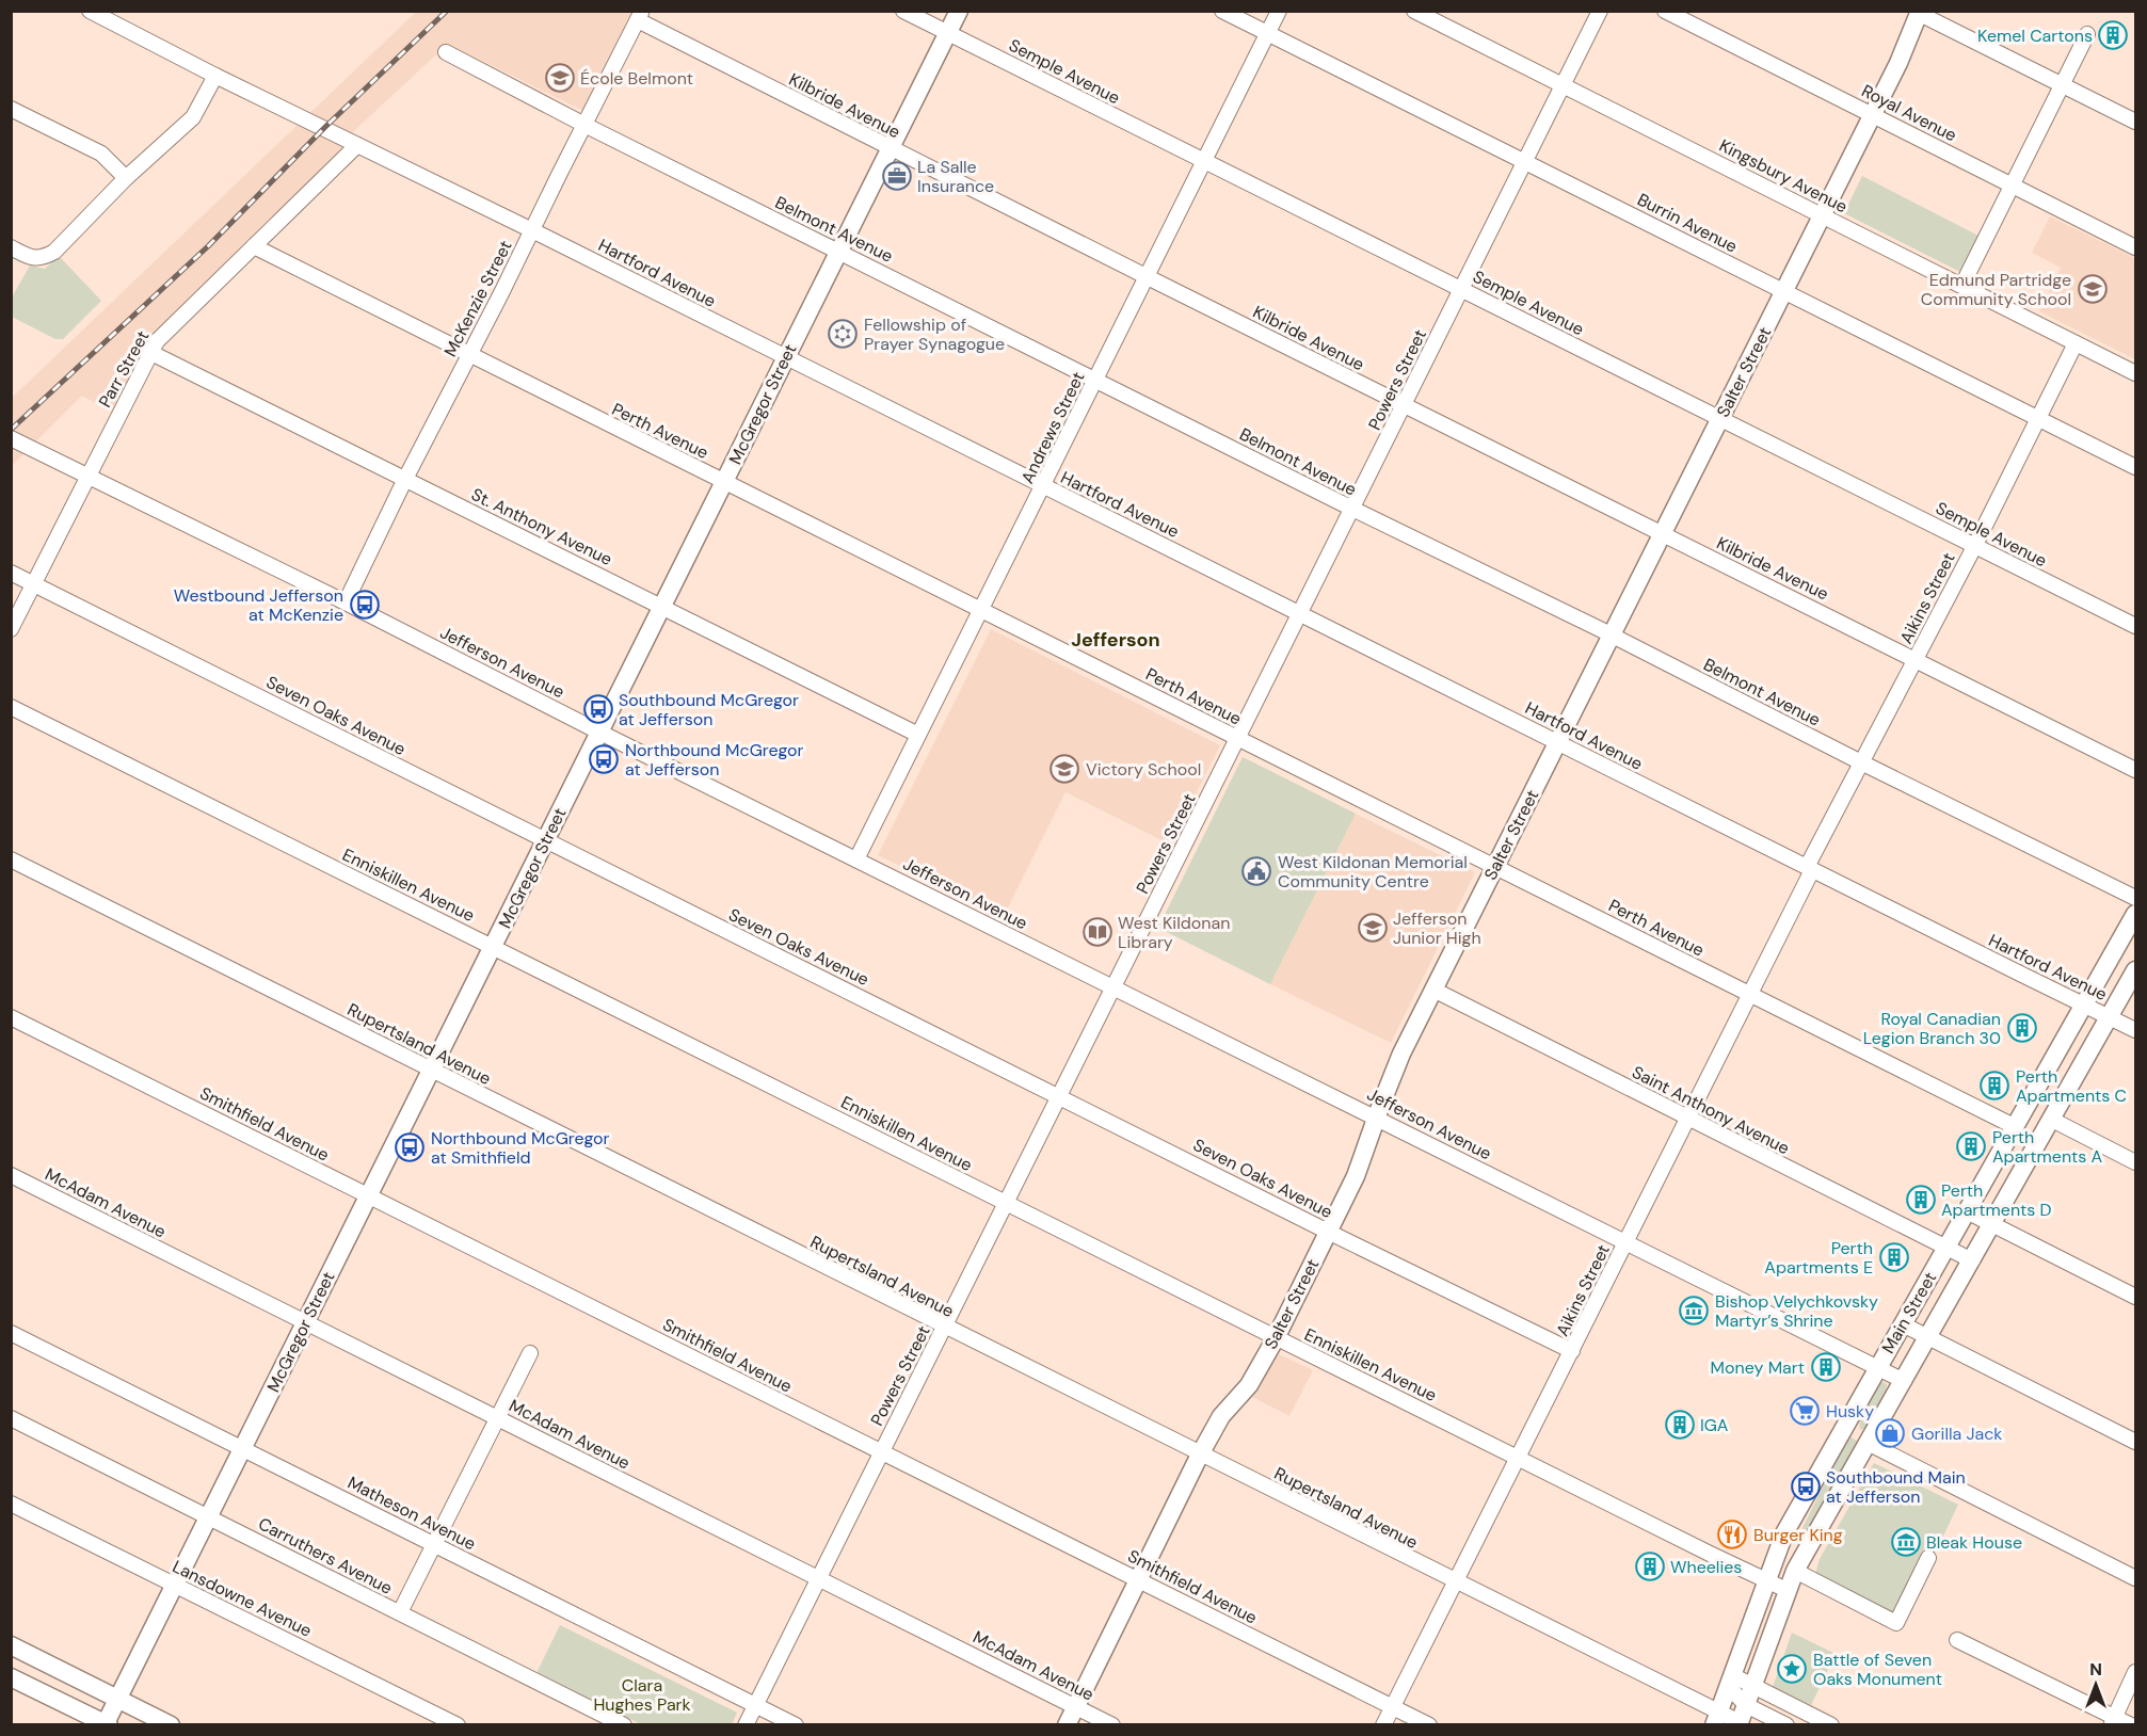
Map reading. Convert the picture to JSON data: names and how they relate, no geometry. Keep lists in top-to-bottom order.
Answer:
{
  "streets": {
    "main road": ["Salter Street", "McGregor Street", "Main Street"],
    "street": [
      "Semple Avenue",
      "Kilbride Avenue",
      "Royal Avenue",
      "Kingsbury Avenue",
      "Burrin Avenue",
      "Belmont Avenue",
      "Hartford Avenue",
      "McKenzie Street",
      "Parr Street",
      "Powers Street",
      "Andrews Street",
      "Perth Avenue",
      "St. Anthony Avenue",
      "Aikins Street",
      "Jefferson Avenue",
      "Seven Oaks Avenue",
      "Enniskillen Avenue",
      "Rupertsland Avenue",
      "Saint Anthony Avenue",
      "Smithfield Avenue",
      "McAdam Avenue",
      "Matheson Avenue",
      "Carruthers Avenue",
      "Lansdowne Avenue"
    ]
  },
  "crossings": [
    ["Semple Avenue", "Salter Street"],
    ["Semple Avenue", "Powers Street"],
    ["Semple Avenue", "McGregor Street"],
    ["Semple Avenue", "Andrews Street"],
    ["Semple Avenue", "Aikins Street"],
    ["Kilbride Avenue", "McKenzie Street"],
    ["Kilbride Avenue", "Salter Street"],
    ["Kilbride Avenue", "Powers Street"],
    ["Kilbride Avenue", "McGregor Street"],
    ["Kilbride Avenue", "Andrews Street"],
    ["Kilbride Avenue", "Aikins Street"],
    ["Royal Avenue", "Salter Street"],
    ["Kingsbury Avenue", "Salter Street"],
    ["Kingsbury Avenue", "Powers Street"],
    ["Kingsbury Avenue", "Aikins Street"],
    ["Burrin Avenue", "Salter Street"],
    ["Burrin Avenue", "Powers Street"],
    ["Burrin Avenue", "Andrews Street"],
    ["Burrin Avenue", "Aikins Street"],
    ["Belmont Avenue", "McKenzie Street"],
    ["Belmont Avenue", "Salter Street"],
    ["Belmont Avenue", "Powers Street"],
    ["Belmont Avenue", "McGregor Street"],
    ["Belmont Avenue", "Andrews Street"],
    ["Belmont Avenue", "Aikins Street"],
    ["Hartford Avenue", "McKenzie Street"],
    ["Hartford Avenue", "Parr Street"],
    ["Hartford Avenue", "Salter Street"],
    ["Hartford Avenue", "Powers Street"],
    ["Hartford Avenue", "McGregor Street"],
    ["Hartford Avenue", "Andrews Street"],
    ["Hartford Avenue", "Aikins Street"],
    ["Hartford Avenue", "Main Street"],
    ["McKenzie Street", "Perth Avenue"],
    ["McKenzie Street", "St. Anthony Avenue"],
    ["McKenzie Street", "Jefferson Avenue"],
    ["Parr Street", "Perth Avenue"],
    ["Parr Street", "St. Anthony Avenue"],
    ["Parr Street", "Jefferson Avenue"],
    ["Parr Street", "Seven Oaks Avenue"],
    ["Salter Street", "Perth Avenue"],
    ["Salter Street", "Jefferson Avenue"],
    ["Salter Street", "Seven Oaks Avenue"],
    ["Salter Street", "Enniskillen Avenue"],
    ["Salter Street", "Rupertsland Avenue"],
    ["Salter Street", "Saint Anthony Avenue"],
    ["Salter Street", "Smithfield Avenue"],
    ["Salter Street", "McAdam Avenue"],
    ["Powers Street", "Perth Avenue"],
    ["Powers Street", "Jefferson Avenue"],
    ["Powers Street", "Seven Oaks Avenue"],
    ["Powers Street", "Enniskillen Avenue"],
    ["Powers Street", "Rupertsland Avenue"],
    ["Powers Street", "Smithfield Avenue"],
    ["Powers Street", "McAdam Avenue"],
    ["Powers Street", "Matheson Avenue"],
    ["McGregor Street", "Perth Avenue"],
    ["McGregor Street", "St. Anthony Avenue"],
    ["McGregor Street", "Jefferson Avenue"],
    ["McGregor Street", "Seven Oaks Avenue"],
    ["McGregor Street", "Enniskillen Avenue"],
    ["McGregor Street", "Rupertsland Avenue"],
    ["McGregor Street", "Smithfield Avenue"],
    ["McGregor Street", "McAdam Avenue"],
    ["McGregor Street", "Matheson Avenue"],
    ["McGregor Street", "Carruthers Avenue"],
    ["McGregor Street", "Lansdowne Avenue"],
    ["Andrews Street", "Perth Avenue"],
    ["Andrews Street", "St. Anthony Avenue"],
    ["Andrews Street", "Jefferson Avenue"],
    ["Perth Avenue", "Aikins Street"],
    ["Perth Avenue", "Main Street"],
    ["Aikins Street", "Jefferson Avenue"],
    ["Aikins Street", "Seven Oaks Avenue"],
    ["Aikins Street", "Enniskillen Avenue"],
    ["Aikins Street", "Rupertsland Avenue"],
    ["Aikins Street", "Saint Anthony Avenue"],
    ["Aikins Street", "Smithfield Avenue"],
    ["Jefferson Avenue", "Main Street"],
    ["Enniskillen Avenue", "Main Street"],
    ["Rupertsland Avenue", "Main Street"],
    ["Saint Anthony Avenue", "Main Street"]
  ],
  "districts": ["Jefferson"],
  "parks": ["Clara Hughes Park"],
  "places": {
    "building": [
      "Kemel Cartons",
      "Royal Canadian Legion Branch 30",
      "Perth Apartments C",
      "Perth Apartments A",
      "Perth Apartments D",
      "Perth Apartments E",
      "Money Mart",
      "IGA",
      "Wheelies"
    ],
    "school or university": [
      "École Belmont",
      "Edmund Partridge Community School",
      "Victory School",
      "Jefferson Junior High"
    ],
    "office": ["La Salle Insurance"],
    "synagogue": ["Fellowship of Prayer Synagogue"],
    "bus stop": [
      "Westbound Jefferson at McKenzie",
      "Southbound McGregor at Jefferson",
      "Northbound McGregor at Jefferson",
      "Northbound McGregor at Smithfield",
      "Southbound Main at Jefferson"
    ],
    "public building": ["West Kildonan Memorial Community Centre"],
    "library": ["West Kildonan Library"],
    "museum": ["Bishop Velychkovsky Martyr’s Shrine", "Bleak House"],
    "supermarket": ["Husky"],
    "shop": ["Gorilla Jack"],
    "restaurant": ["Burger King"],
    "place": ["Battle of Seven Oaks Monument"]
  },
  "north": "top"
}
